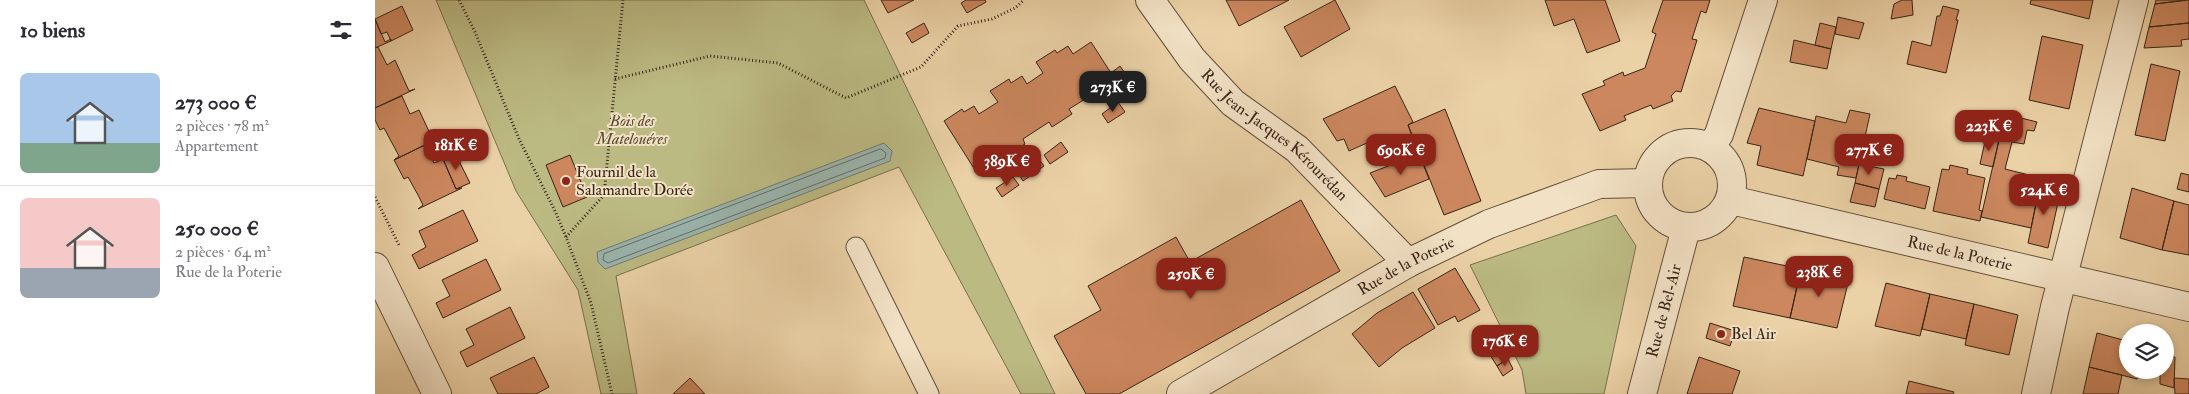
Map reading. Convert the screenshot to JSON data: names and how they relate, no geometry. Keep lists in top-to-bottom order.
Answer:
{
  "streets": {
    "street": ["Rue Jean-Jacques Kérourédan", "Rue de la Poterie", "Rue de Bel-Air"]
  },
  "crossings": [
    ["Rue Jean-Jacques Kérourédan", "Rue de la Poterie"],
    ["Rue de la Poterie", "Rue de Bel-Air"]
  ],
  "parks": ["Bois des Matelouéres"],
  "places": ["Fournil de la Salamandre Dorée", "Bel Air"],
  "page": {
    "heading": "10 biens",
    "list": [
      {
        "name": "273 000 €",
        "note": "2 pièces · 78 m² · Appartement"
      },
      {
        "name": "250 000 €",
        "note": "2 pièces · 64 m² · Rue de la Poterie"
      }
    ],
    "price": [
      "273K €",
      "223K €",
      "181K €",
      "690K €",
      "277K €",
      "389K €",
      "524K €",
      "238K €",
      "250K €",
      "176K €"
    ]
  }
}
